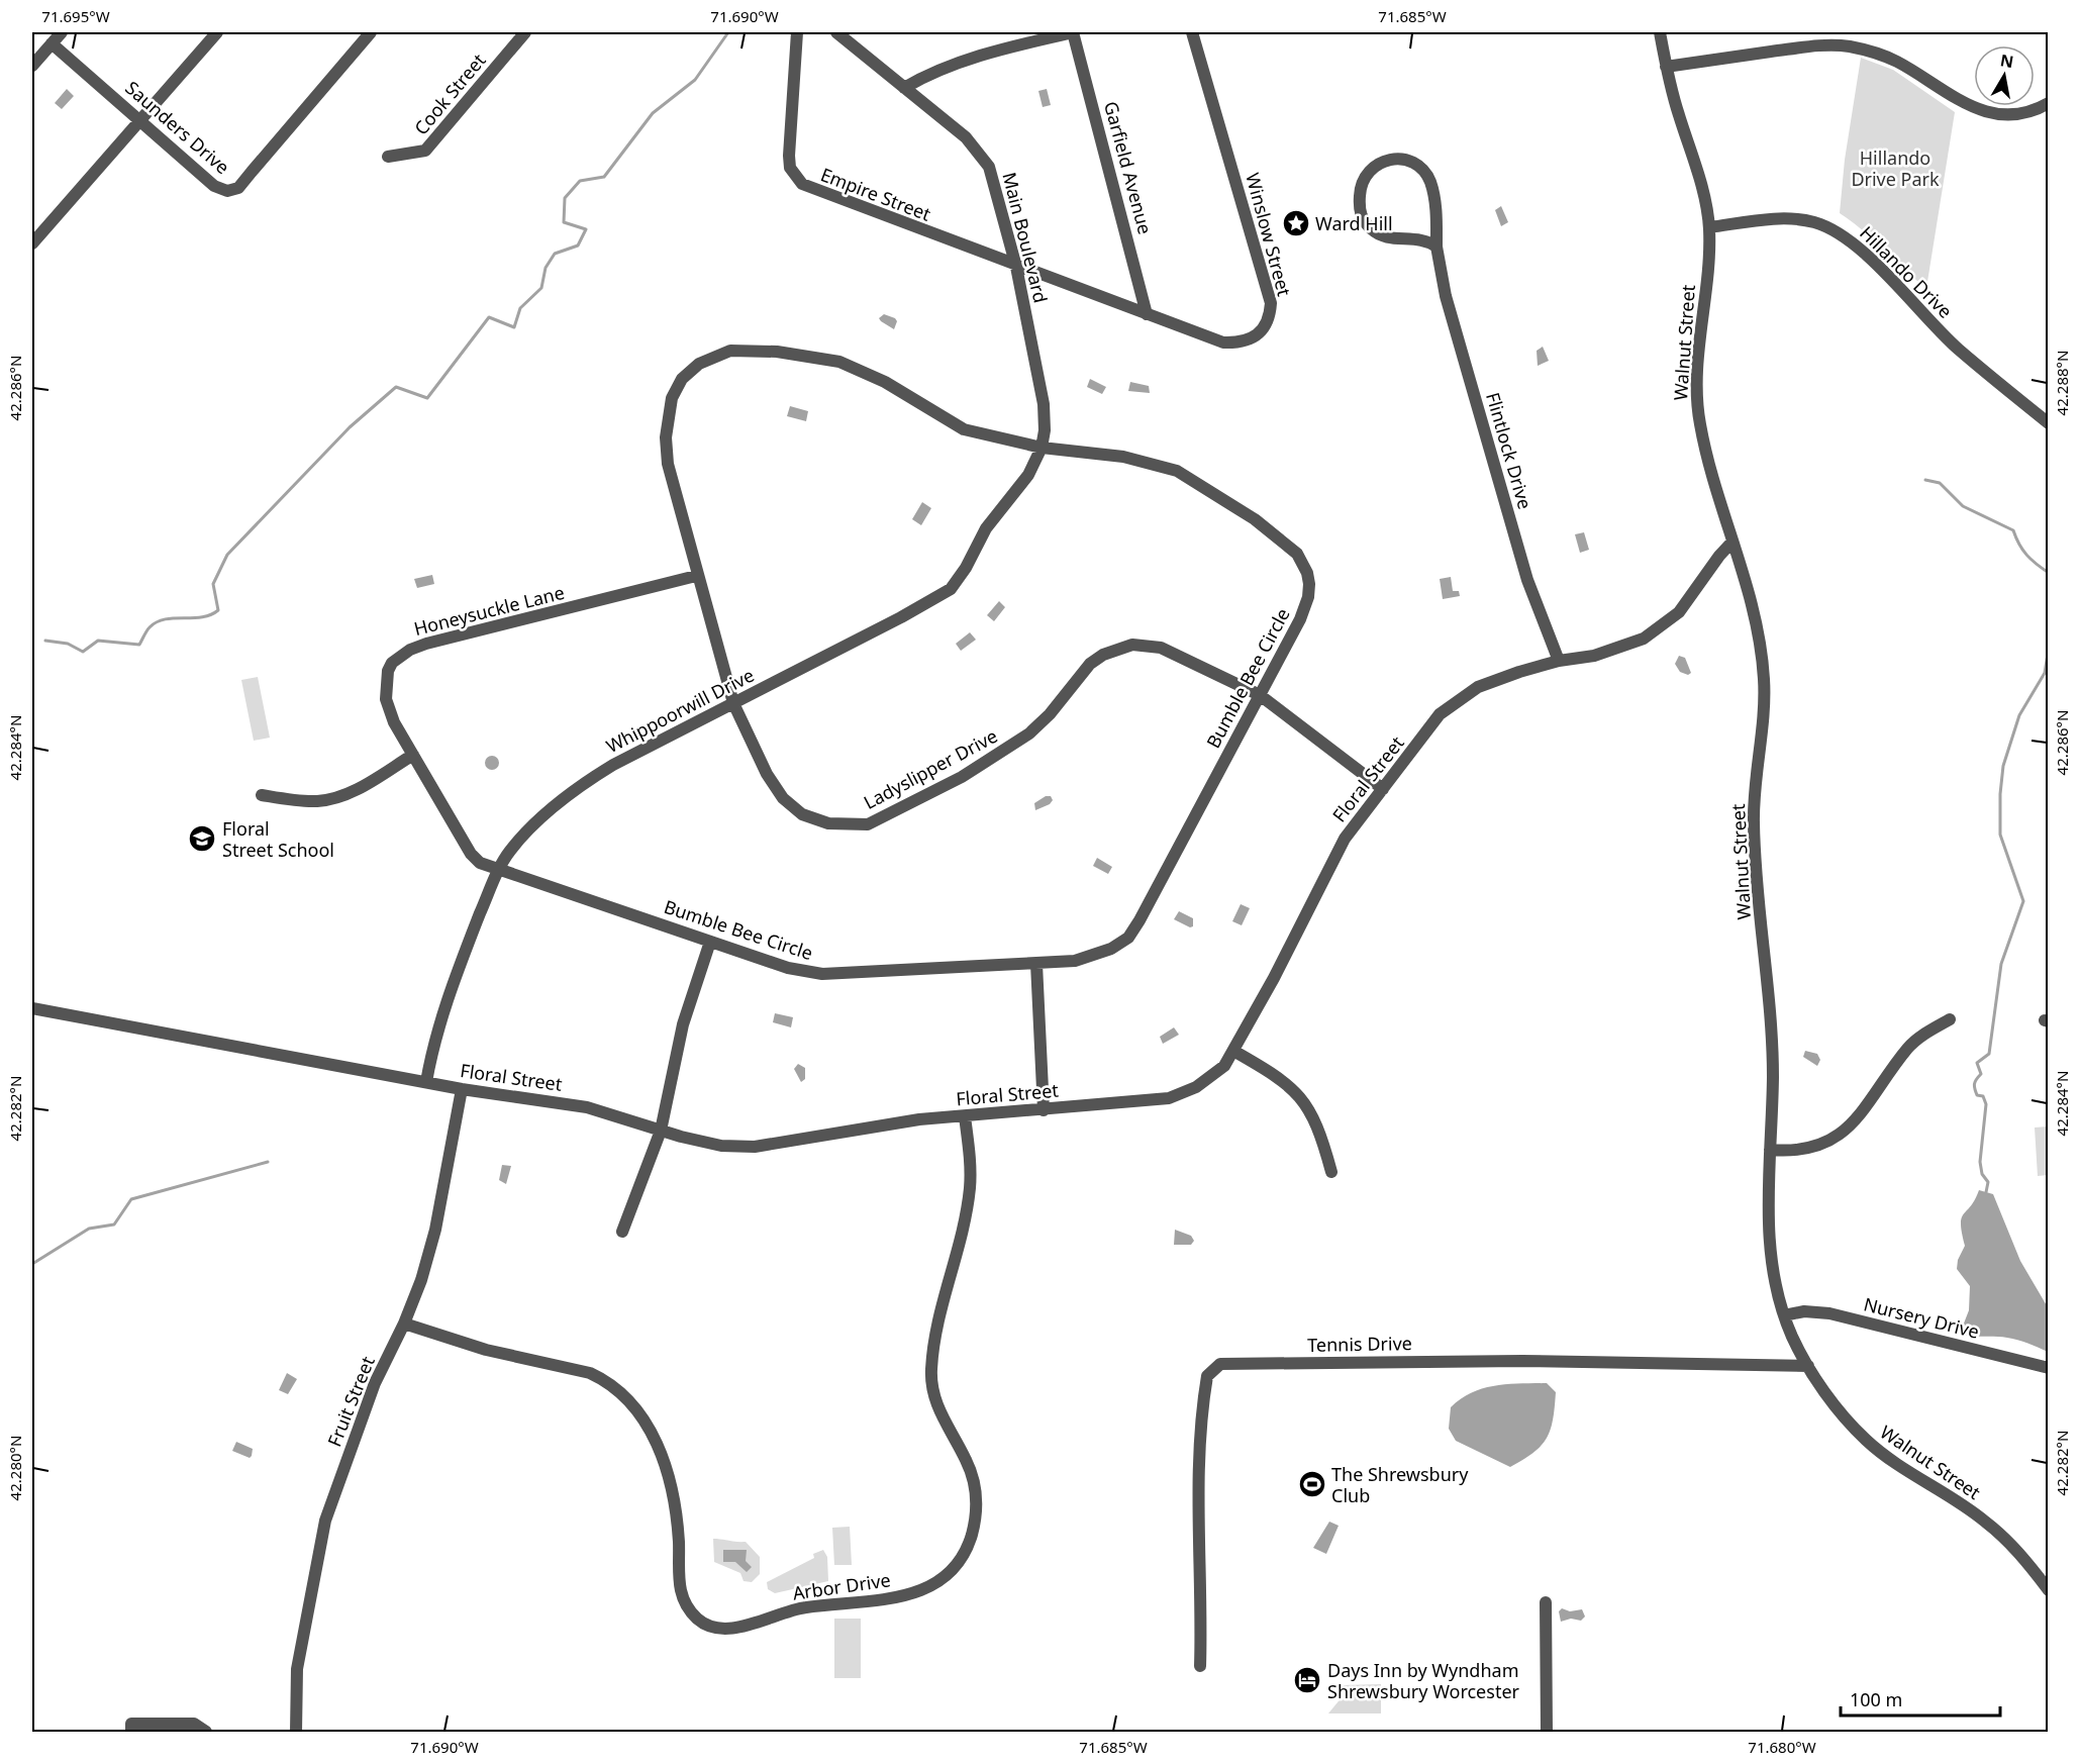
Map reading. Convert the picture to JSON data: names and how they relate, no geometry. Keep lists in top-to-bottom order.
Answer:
{
  "streets": {
    "street": [
      "Cook Street",
      "Saunders Drive",
      "Garfield Avenue",
      "Empire Street",
      "Winslow Street",
      "Main Boulevard",
      "Hillando Drive",
      "Walnut Street",
      "Flintlock Drive",
      "Honeysuckle Lane",
      "Bumble Bee Circle",
      "Whippoorwill Drive",
      "Ladyslipper Drive",
      "Floral Street",
      "Nursery Drive",
      "Tennis Drive",
      "Fruit Street",
      "Arbor Drive"
    ]
  },
  "crossings": [
    ["Garfield Avenue", "Winslow Street"],
    ["Empire Street", "Winslow Street"],
    ["Empire Street", "Main Boulevard"],
    ["Winslow Street", "Main Boulevard"],
    ["Main Boulevard", "Bumble Bee Circle"],
    ["Main Boulevard", "Whippoorwill Drive"],
    ["Hillando Drive", "Walnut Street"],
    ["Walnut Street", "Floral Street"],
    ["Walnut Street", "Nursery Drive"],
    ["Walnut Street", "Tennis Drive"],
    ["Flintlock Drive", "Floral Street"],
    ["Honeysuckle Lane", "Bumble Bee Circle"],
    ["Honeysuckle Lane", "Whippoorwill Drive"],
    ["Bumble Bee Circle", "Whippoorwill Drive"],
    ["Bumble Bee Circle", "Ladyslipper Drive"],
    ["Whippoorwill Drive", "Ladyslipper Drive"],
    ["Whippoorwill Drive", "Floral Street"],
    ["Ladyslipper Drive", "Floral Street"],
    ["Floral Street", "Fruit Street"],
    ["Floral Street", "Arbor Drive"],
    ["Fruit Street", "Arbor Drive"]
  ],
  "parks": ["Hillando Drive Park"],
  "places": {
    "place": ["Ward Hill"],
    "school or university": ["Floral Street School"],
    "sports": ["The Shrewsbury Club"],
    "hotel": ["Days Inn by Wyndham Shrewsbury Worcester"]
  },
  "scale_bar": "100 m",
  "north": "top",
  "coordinates": [
    "71.695°W",
    "71.690°W",
    "71.685°W",
    "42.288°N",
    "42.286°N",
    "42.284°N",
    "42.282°N",
    "42.280°N",
    "71.680°W"
  ]
}
